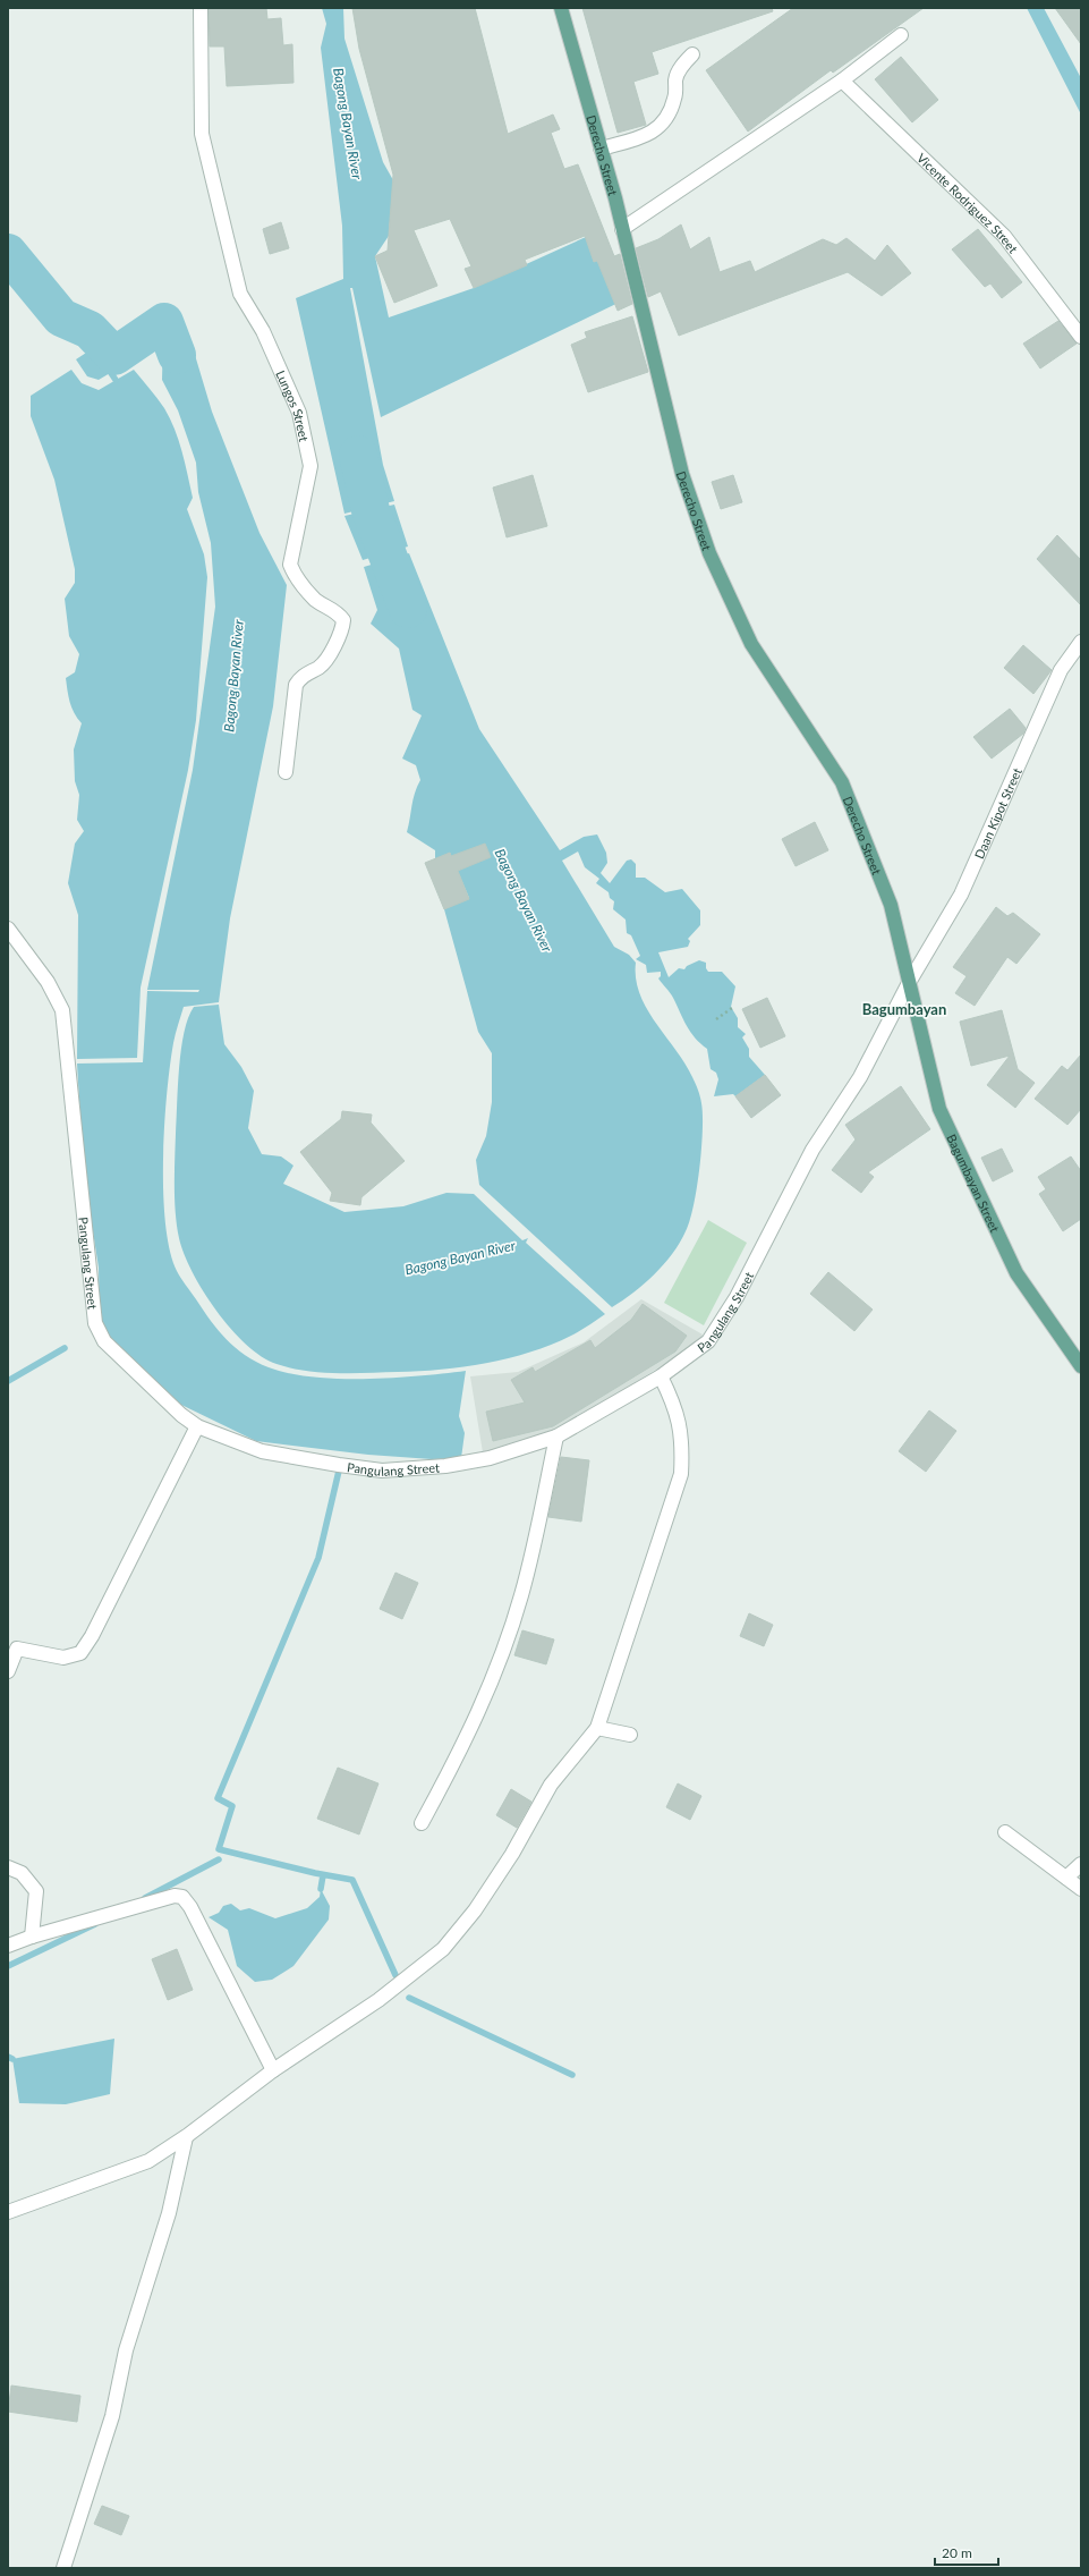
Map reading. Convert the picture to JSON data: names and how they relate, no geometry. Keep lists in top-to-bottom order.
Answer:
{
  "streets": {
    "main road": ["Derecho Street", "Bagumbayan Street"],
    "street": [
      "Vicente Rodriguez Street",
      "Lungos Street",
      "Daan Kipot Street",
      "Pangulang Street"
    ]
  },
  "crossings": [
    ["Derecho Street", "Daan Kipot Street"],
    ["Derecho Street", "Bagumbayan Street"],
    ["Derecho Street", "Pangulang Street"],
    ["Daan Kipot Street", "Bagumbayan Street"],
    ["Daan Kipot Street", "Pangulang Street"],
    ["Bagumbayan Street", "Pangulang Street"]
  ],
  "districts": ["Bagumbayan"],
  "water": ["Bagong Bayan River"],
  "scale_bar": "20 m"
}
